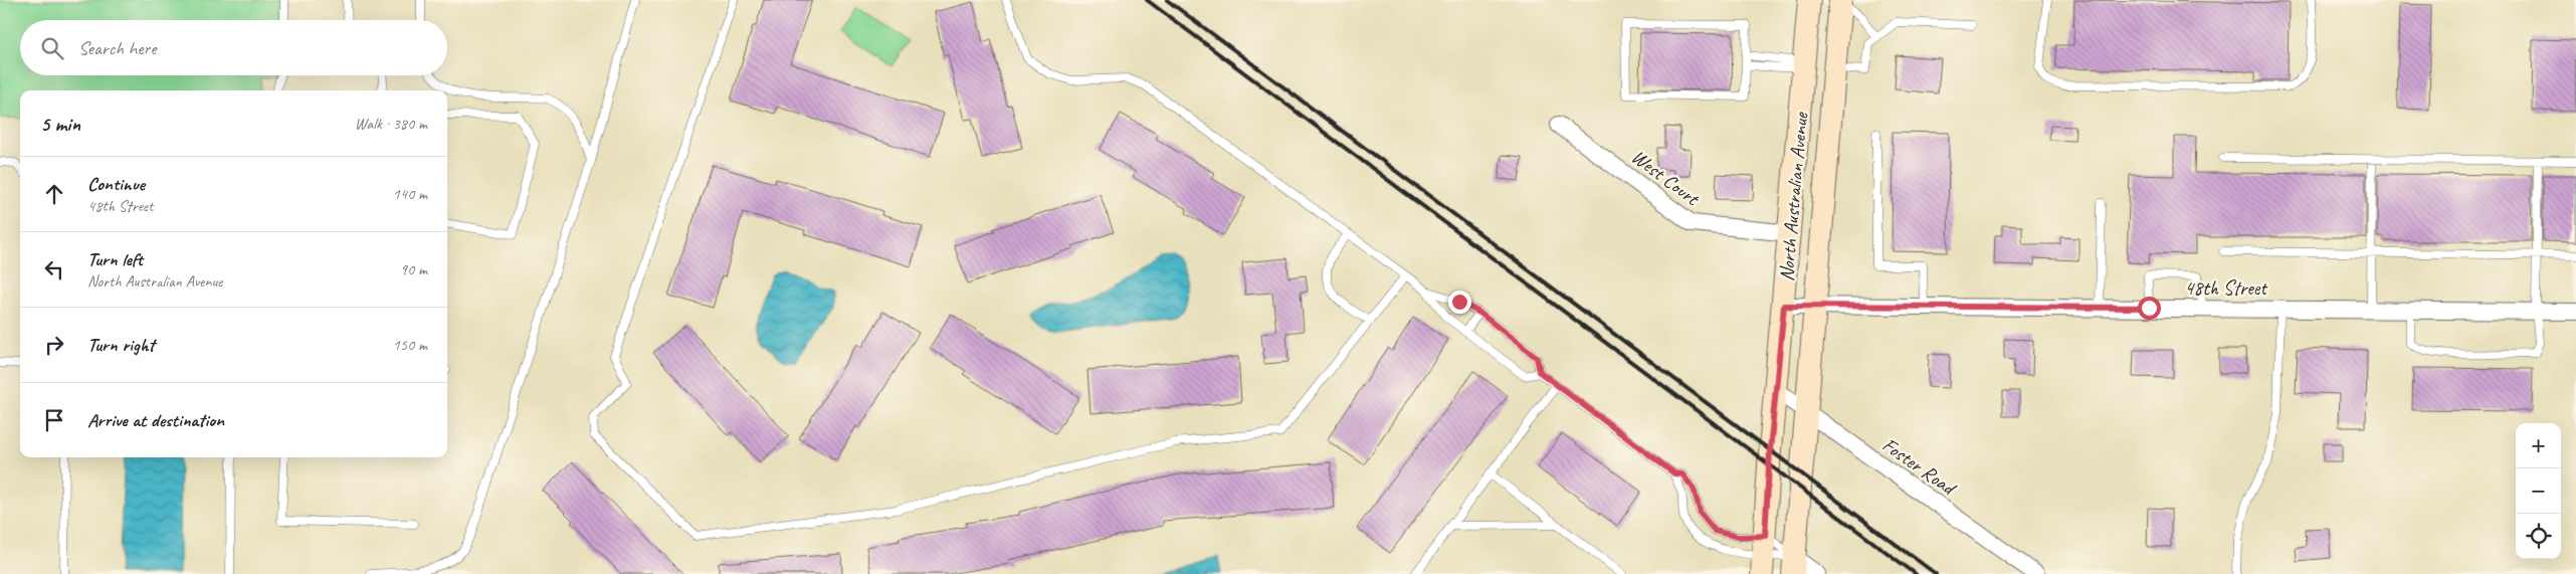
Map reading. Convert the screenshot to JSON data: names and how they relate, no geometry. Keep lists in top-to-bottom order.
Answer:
{
  "streets": {
    "main road": ["North Australian Avenue"],
    "street": ["West Court", "48th Street", "Foster Road"]
  },
  "crossings": [
    ["West Court", "North Australian Avenue"],
    ["North Australian Avenue", "48th Street"],
    ["North Australian Avenue", "Foster Road"]
  ],
  "page": {
    "search": "Search here",
    "heading": ["5 min", "Walk · 380 m"],
    "list": [
      ["Continue", "48th Street", "140 m"],
      ["Turn left", "North Australian Avenue", "90 m"],
      ["Turn right", "150 m"],
      "Arrive at destination"
    ],
    "map_buttons": ["+", "−"]
  }
}
